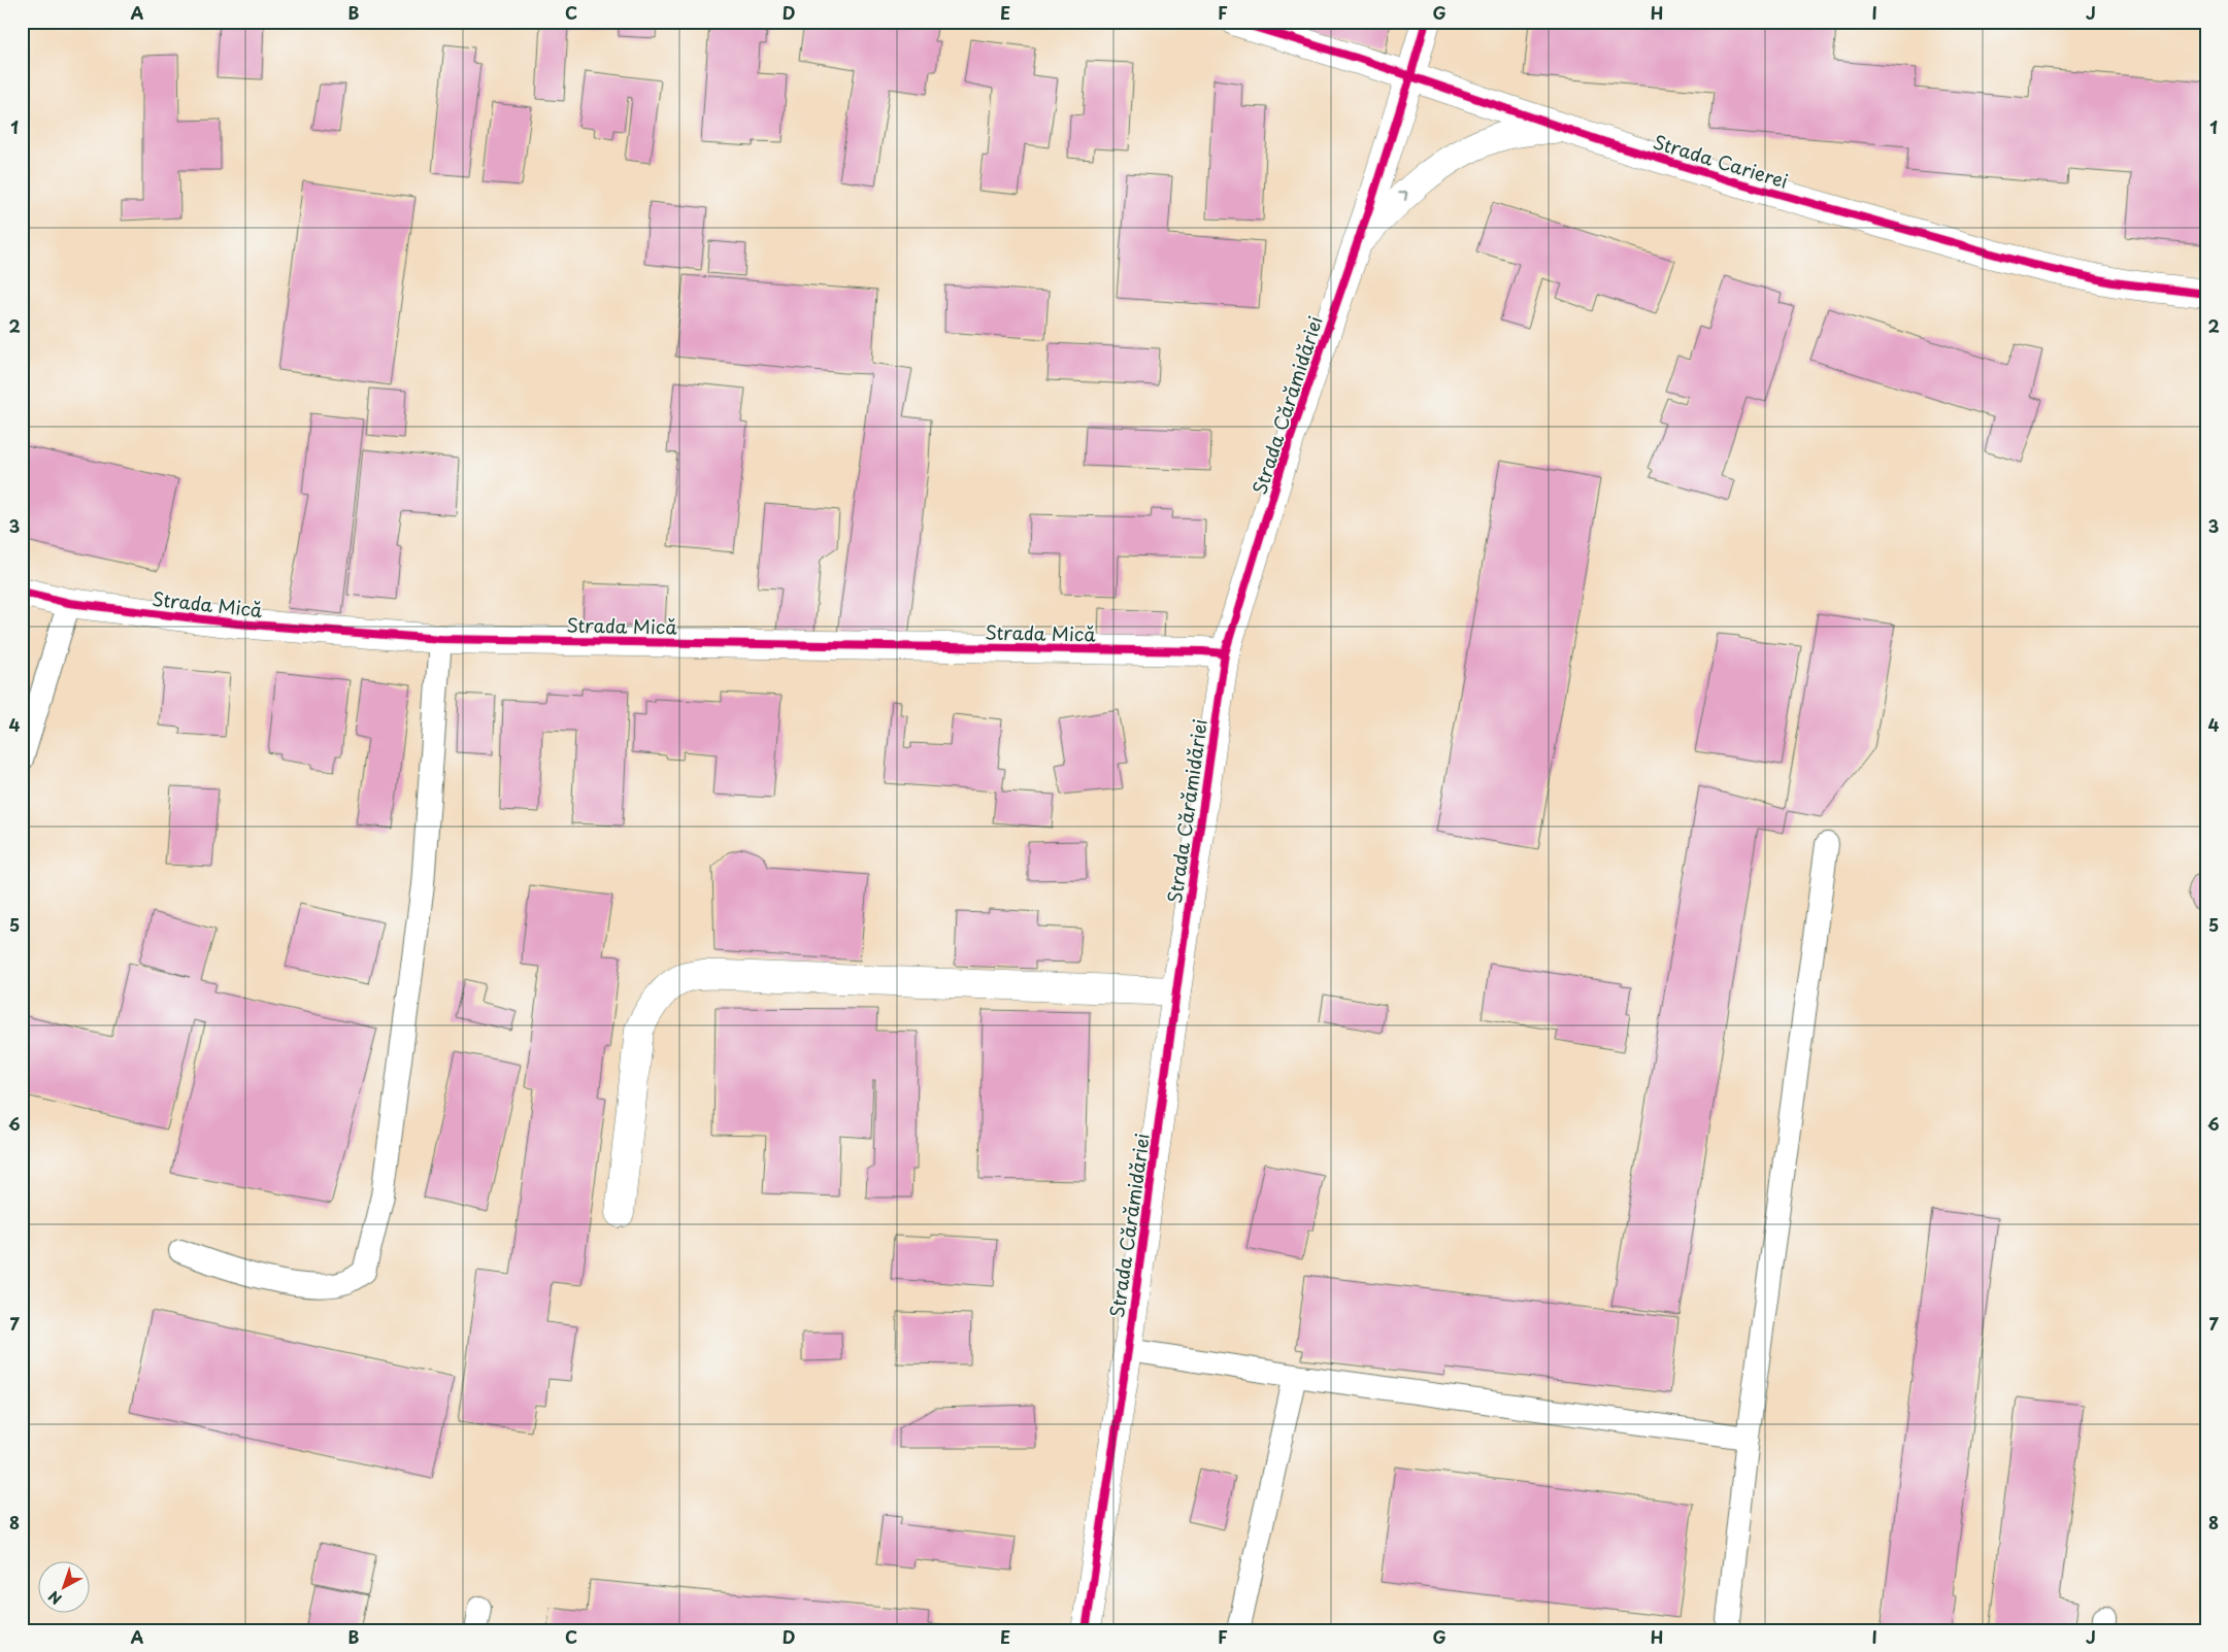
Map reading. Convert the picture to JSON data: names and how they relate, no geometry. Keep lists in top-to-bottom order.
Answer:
{
  "streets": {
    "street": ["Strada Carierei", "Strada Cărămidăriei", "Strada Mică"]
  },
  "crossings": [
    ["Strada Carierei", "Strada Cărămidăriei"],
    ["Strada Cărămidăriei", "Strada Mică"]
  ],
  "north": "bottom left",
  "grid": {
    "columns": [
      "A",
      "B",
      "C",
      "D",
      "E",
      "F",
      "G",
      "H",
      "I",
      "J"
    ],
    "rows": [
      "1",
      "2",
      "3",
      "4",
      "5",
      "6",
      "7",
      "8"
    ]
  }
}
